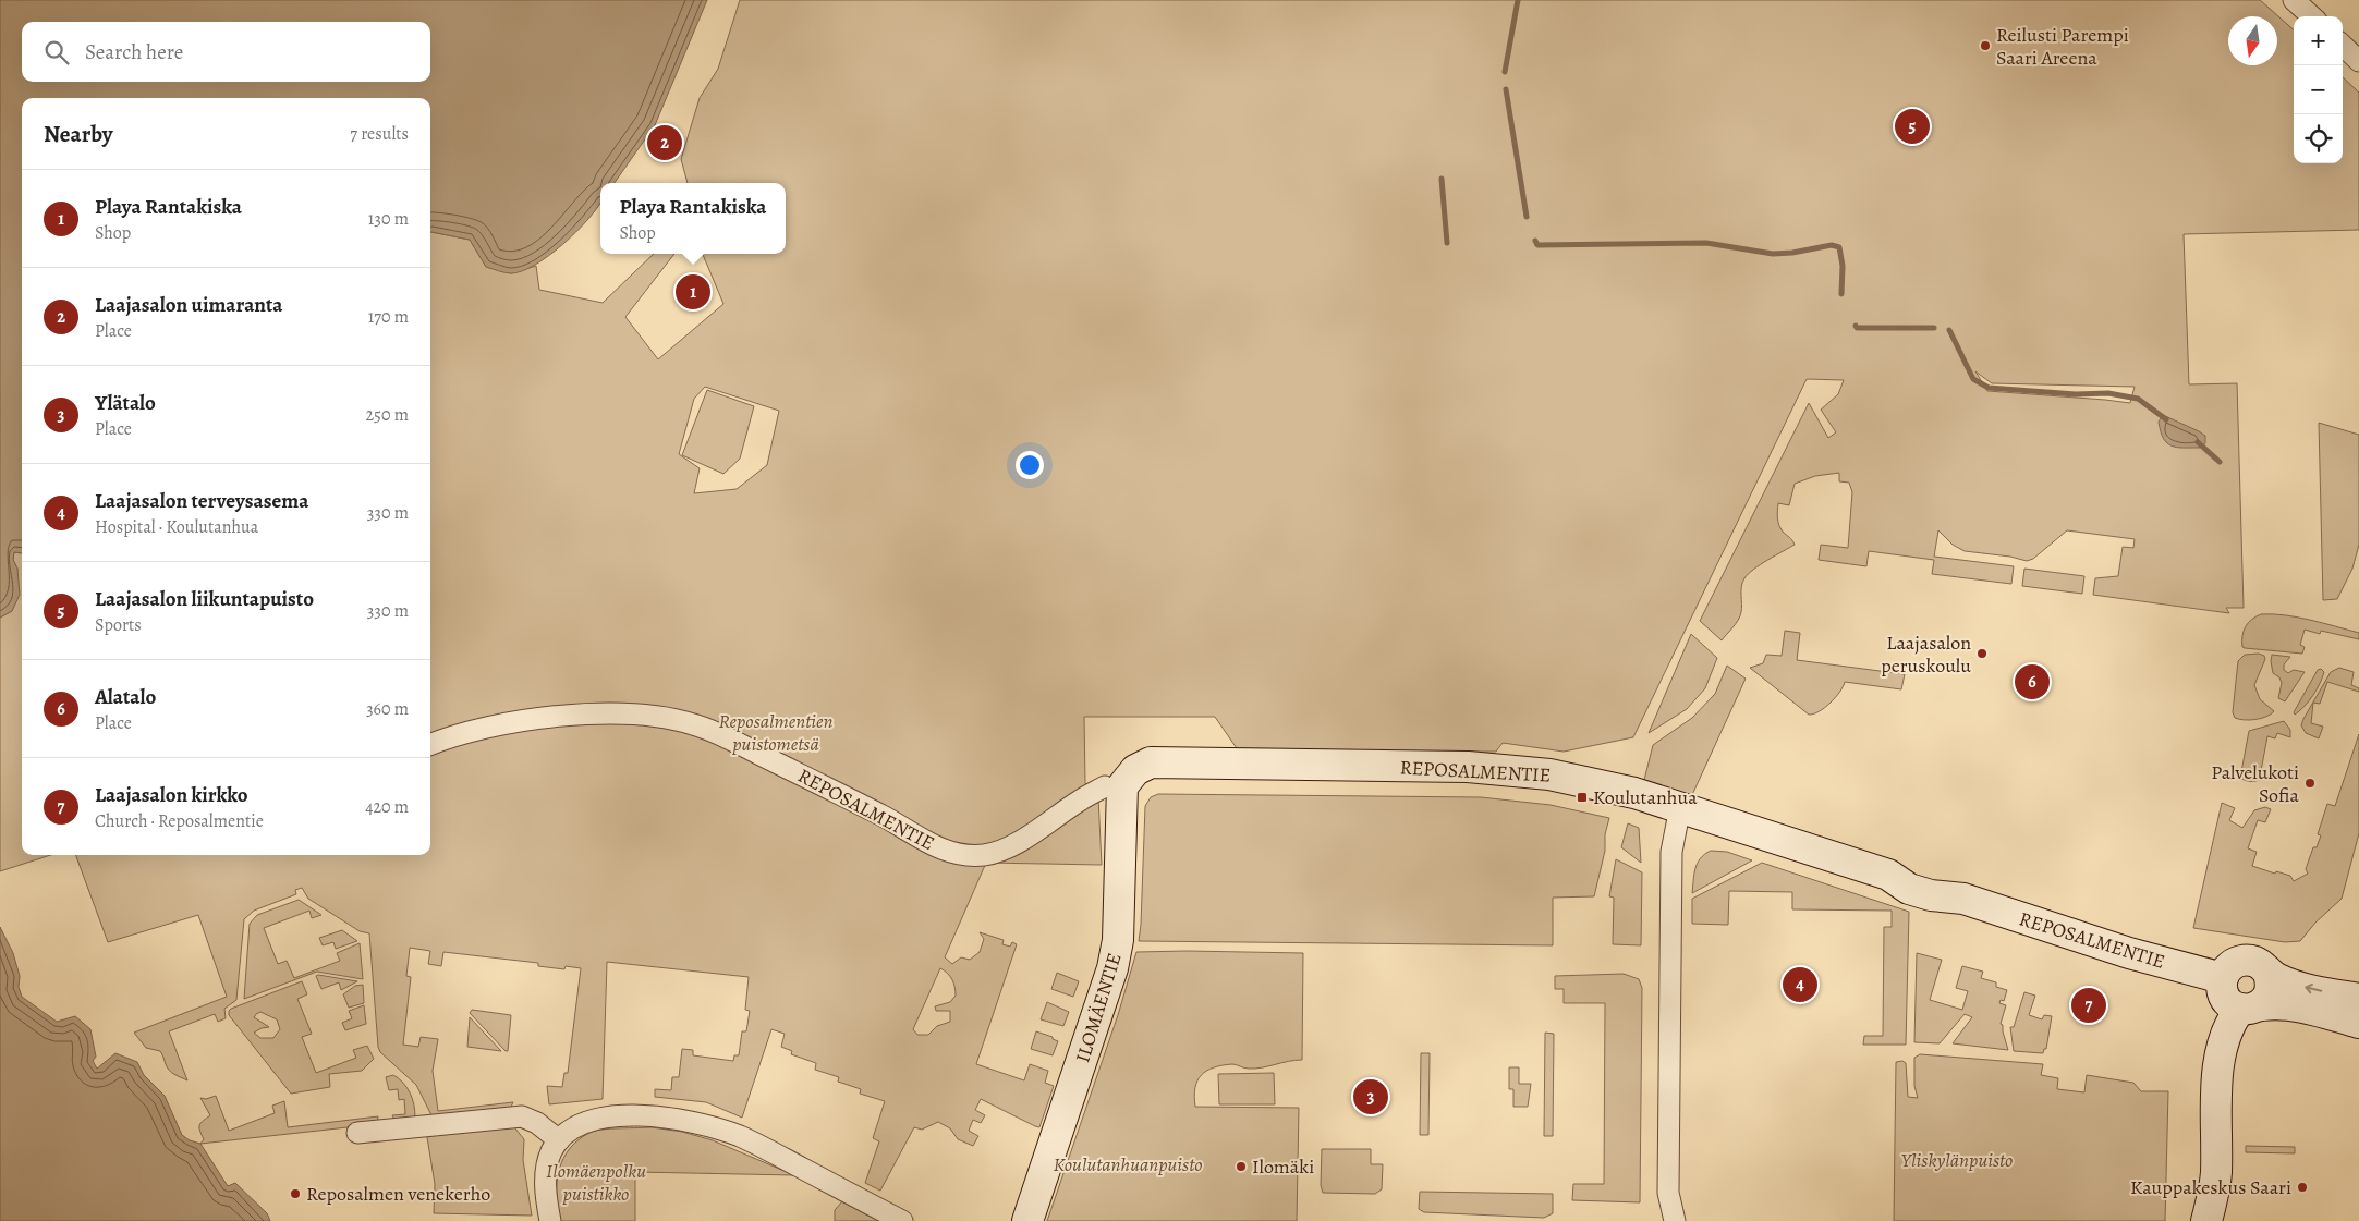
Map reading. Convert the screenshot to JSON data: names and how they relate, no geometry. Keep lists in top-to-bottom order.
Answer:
{
  "streets": {
    "street": ["REPOSALMENTIE", "ILOMÄENTIE"]
  },
  "crossings": [
    ["REPOSALMENTIE", "ILOMÄENTIE"]
  ],
  "parks": [
    "Reposalmentien puistometsä",
    "Yliskylänpuisto",
    "Koulutanhuanpuisto",
    "Ilomäenpolku puistikko"
  ],
  "places": {
    "other": [
      "Reilusti Parempi Saari Areena",
      "Laajasalon peruskoulu",
      "Palvelukoti Sofia",
      "Ilomäki",
      "Kauppakeskus Saari",
      "Reposalmen venekerho"
    ],
    "transit": ["Koulutanhua"]
  },
  "north": "bottom",
  "page": {
    "map_buttons": ["+", "−"],
    "search": "Search here",
    "heading": ["Nearby", "7 results"],
    "pins": [
      "5",
      "2",
      "1",
      "6",
      "4",
      "7",
      "3"
    ],
    "list": [
      {
        "mark": "1",
        "name": "Playa Rantakiska",
        "note": "Shop",
        "value": "130 m"
      },
      {
        "mark": "2",
        "name": "Laajasalon uimaranta",
        "note": "Place",
        "value": "170 m"
      },
      {
        "mark": "3",
        "name": "Ylätalo",
        "note": "Place",
        "value": "250 m"
      },
      {
        "mark": "4",
        "name": "Laajasalon terveysasema",
        "note": "Hospital · Koulutanhua",
        "value": "330 m"
      },
      {
        "mark": "5",
        "name": "Laajasalon liikuntapuisto",
        "note": "Sports",
        "value": "330 m"
      },
      {
        "mark": "6",
        "name": "Alatalo",
        "note": "Place",
        "value": "360 m"
      },
      {
        "mark": "7",
        "name": "Laajasalon kirkko",
        "note": "Church · Reposalmentie",
        "value": "420 m"
      }
    ],
    "popup": ["Playa Rantakiska", "Shop"]
  }
}
